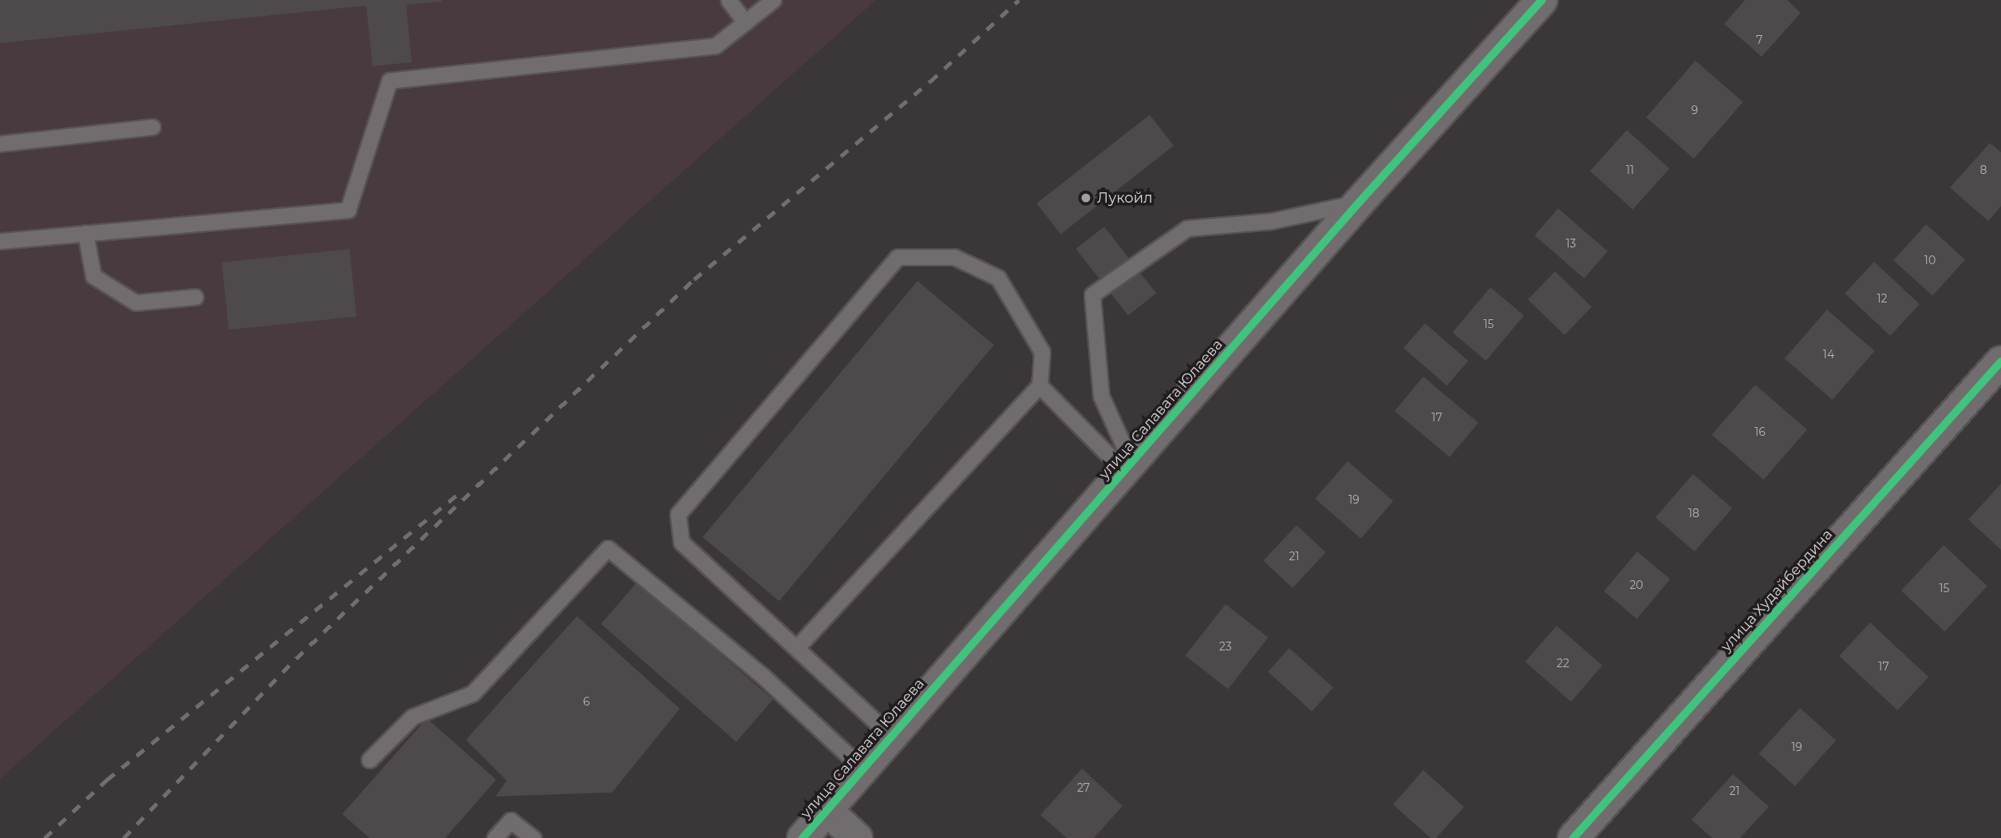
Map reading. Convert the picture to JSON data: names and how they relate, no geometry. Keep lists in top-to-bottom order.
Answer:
{
  "streets": {
    "street": ["улица Салавата Юлаева", "улица Худайбердина"]
  },
  "places": ["Лукойл"],
  "house_numbers": [
    "7",
    "9",
    "11",
    "8",
    "13",
    "10",
    "12",
    "15",
    "14",
    "17",
    "16",
    "19",
    "18",
    "21",
    "20",
    "15",
    "23",
    "22",
    "17",
    "6",
    "19",
    "27",
    "21"
  ]
}
